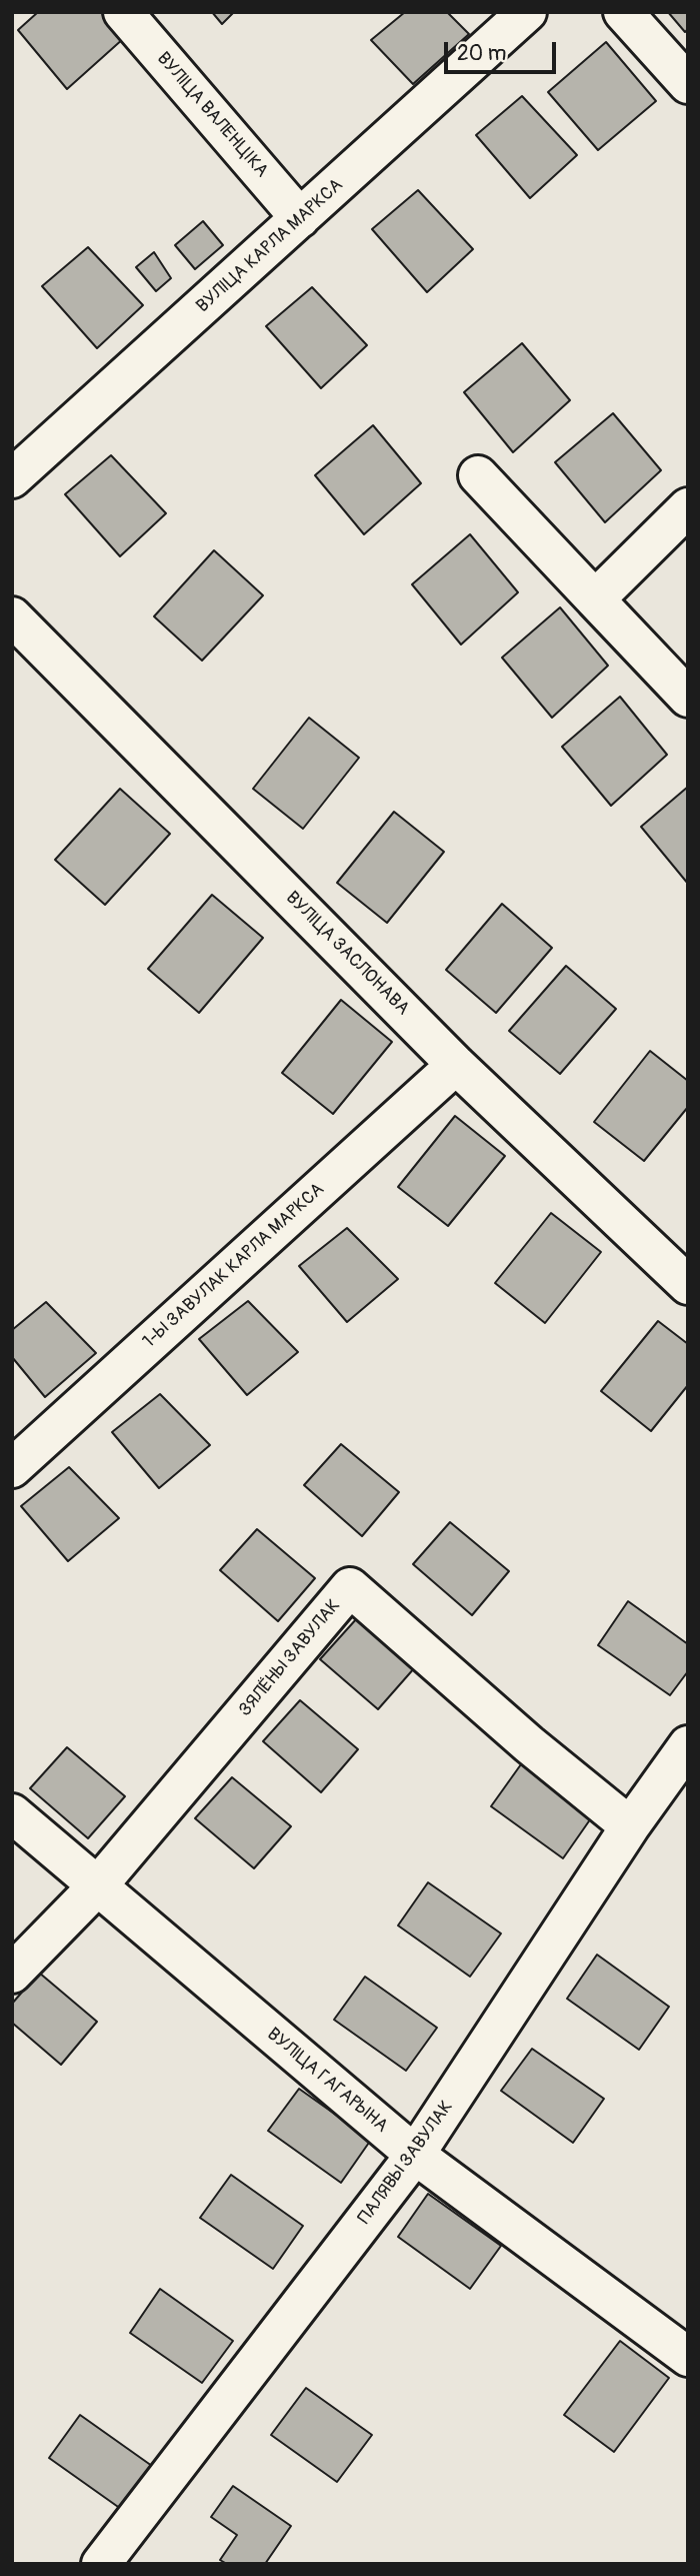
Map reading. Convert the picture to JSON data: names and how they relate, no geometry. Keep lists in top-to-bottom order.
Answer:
{
  "streets": {
    "street": [
      "ВУЛІЦА ВАЛЕНЦІКА",
      "ВУЛІЦА КАРЛА МАРКСА",
      "ВУЛІЦА ЗАСЛОНАВА",
      "1-Ы ЗАВУЛАК КАРЛА МАРКСА",
      "ЗЯЛЁНЫ ЗАВУЛАК",
      "ВУЛІЦА ГАГАРЫНА",
      "ПАЛЯВЫ ЗАВУЛАК"
    ]
  },
  "crossings": [
    ["ВУЛІЦА ВАЛЕНЦІКА", "ВУЛІЦА КАРЛА МАРКСА"],
    ["ВУЛІЦА ЗАСЛОНАВА", "1-Ы ЗАВУЛАК КАРЛА МАРКСА"],
    ["ЗЯЛЁНЫ ЗАВУЛАК", "ВУЛІЦА ГАГАРЫНА"],
    ["ЗЯЛЁНЫ ЗАВУЛАК", "ПАЛЯВЫ ЗАВУЛАК"],
    ["ВУЛІЦА ГАГАРЫНА", "ПАЛЯВЫ ЗАВУЛАК"]
  ],
  "scale_bar": "20 m"
}
